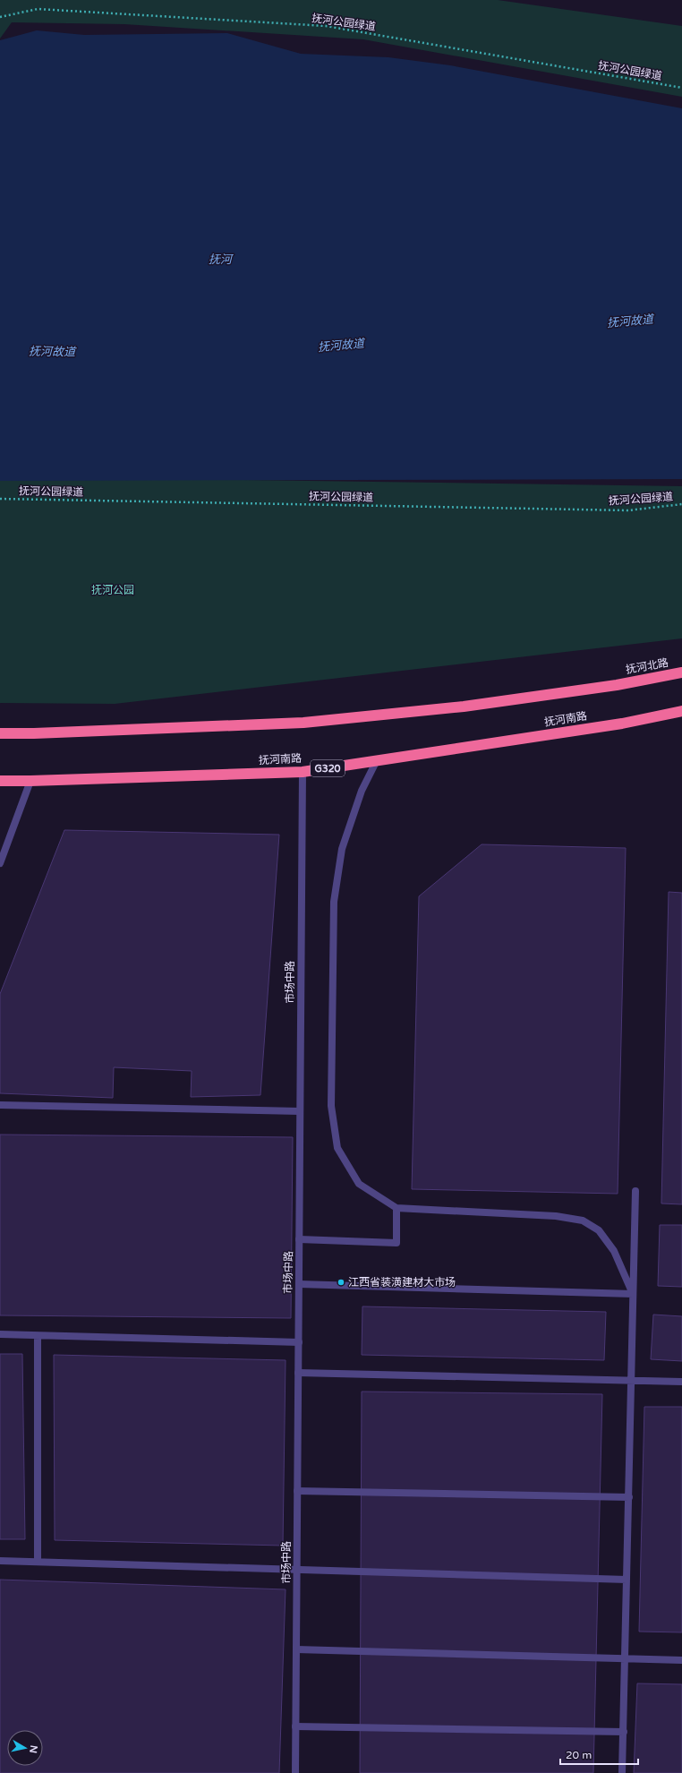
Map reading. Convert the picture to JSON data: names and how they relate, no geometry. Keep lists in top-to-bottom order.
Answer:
{
  "streets": {
    "highway": ["抚河北路", "抚河南路", "G320"],
    "street": ["市场中路"],
    "path": ["抚河公园绿道"]
  },
  "crossings": [
    ["抚河南路", "市场中路"]
  ],
  "water": ["抚河", "抚河故道"],
  "parks": ["抚河公园"],
  "places": ["江西省装潢建材大市场"],
  "scale_bar": "20 m",
  "north": "right"
}
